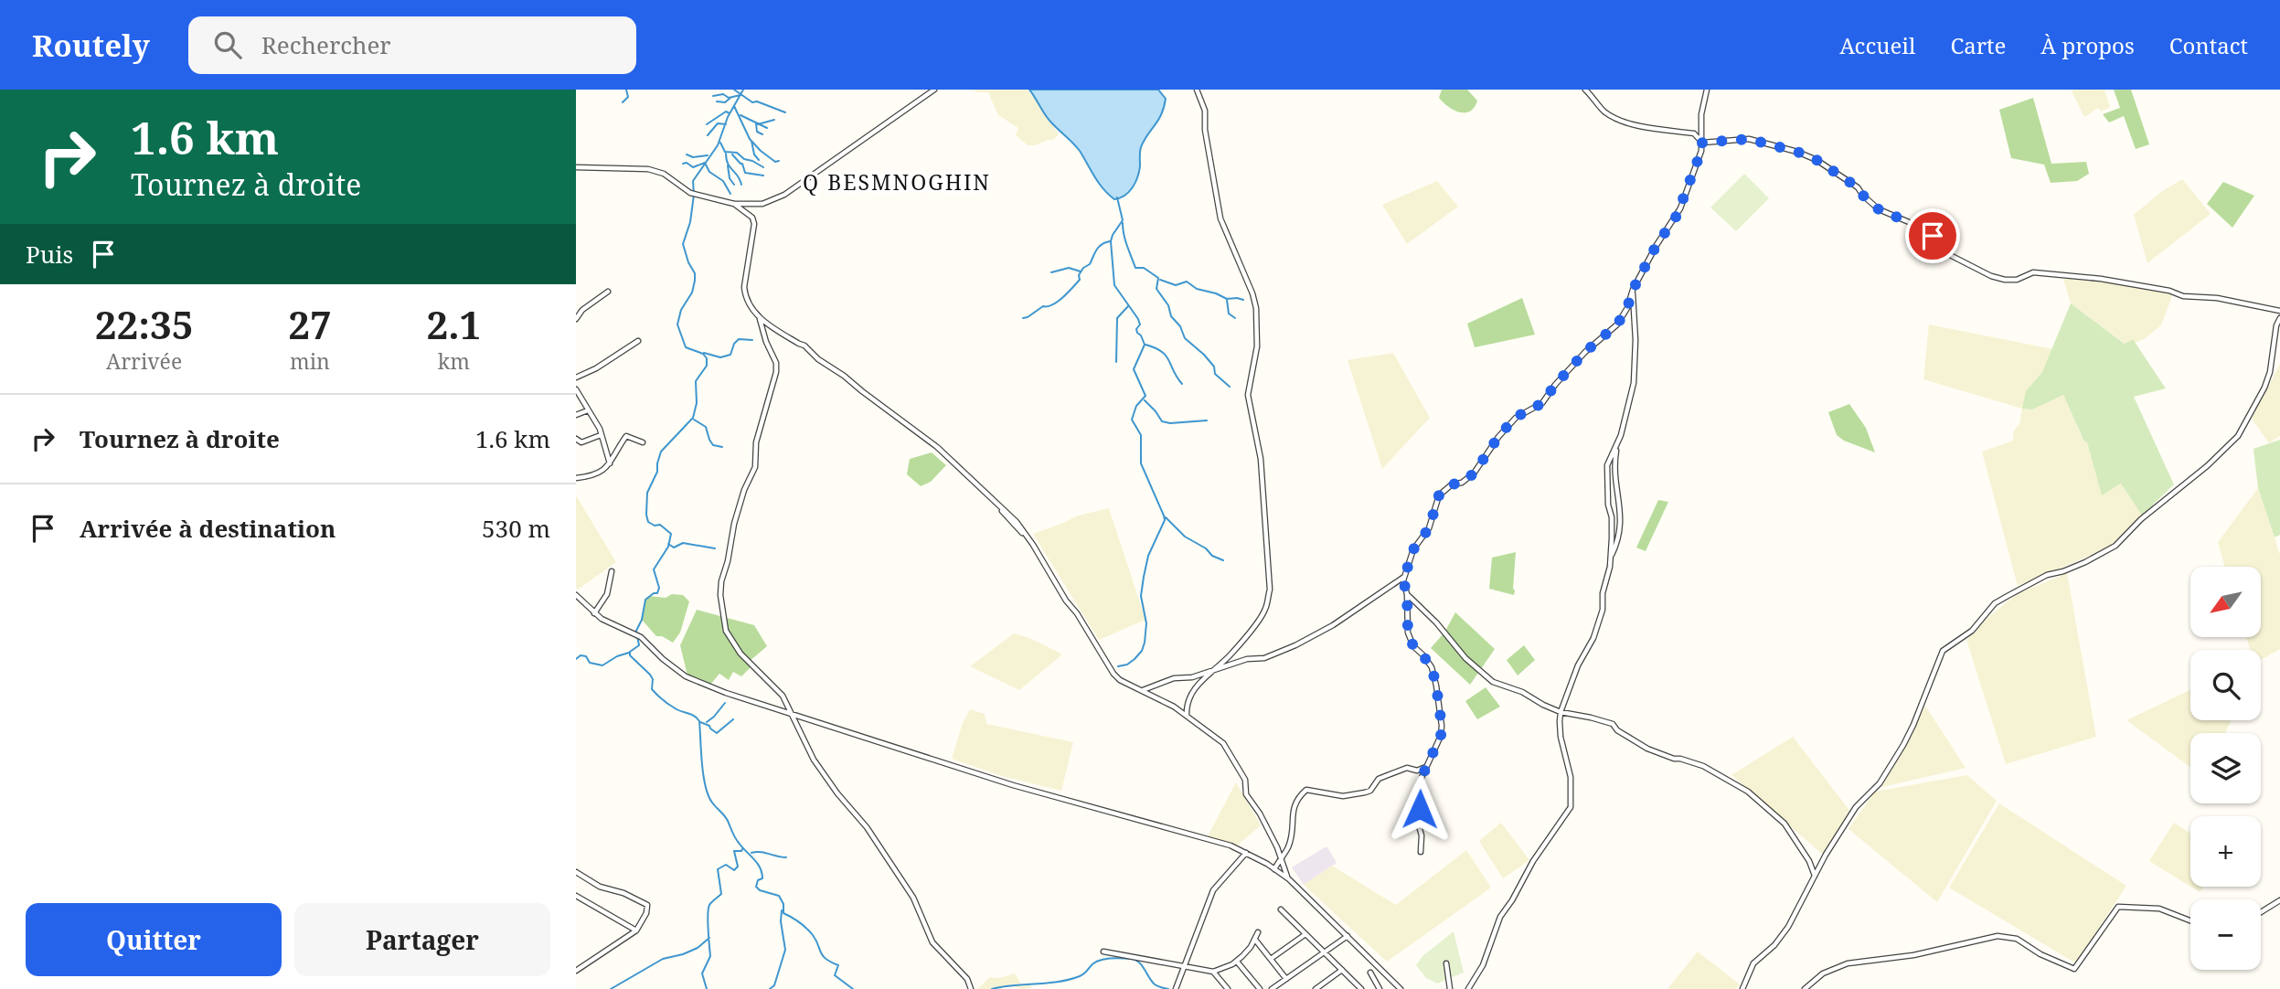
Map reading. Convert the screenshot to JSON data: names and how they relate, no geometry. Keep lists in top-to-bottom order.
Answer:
{
  "districts": ["Q BESMNOGHIN"],
  "north": "bottom left",
  "page": {
    "header": "Routely",
    "search": "Rechercher",
    "nav": [
      "Accueil",
      "Carte",
      "À propos",
      "Contact"
    ],
    "turn": ["1.6 km", "Tournez à droite"],
    "then": "Puis",
    "eta": [
      "22:35",
      "Arrivée",
      "27",
      "min",
      "2.1",
      "km"
    ],
    "list": [
      {
        "name": "Tournez à droite",
        "value": "1.6 km"
      },
      {
        "name": "Arrivée à destination",
        "value": "530 m"
      }
    ],
    "map_buttons": ["+", "−"],
    "buttons": ["Quitter", "Partager"]
  }
}
